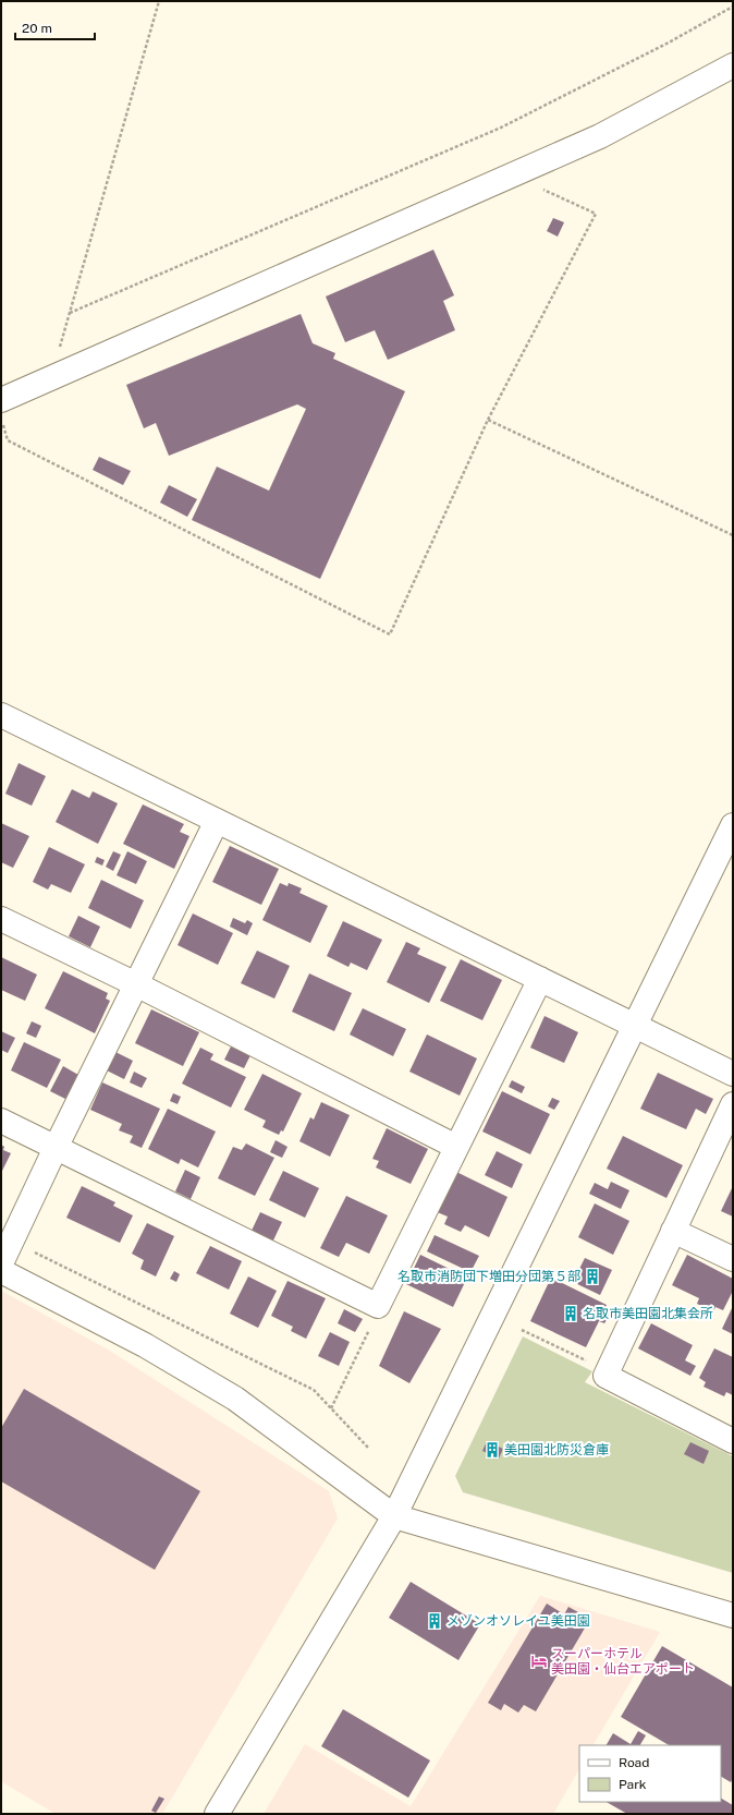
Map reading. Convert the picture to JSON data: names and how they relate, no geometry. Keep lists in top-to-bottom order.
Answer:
{
  "places": {
    "building": [
      "名取市消防団下増田分団第５部",
      "名取市美田園北集会所",
      "美田園北防災倉庫",
      "メゾンオソレイユ美田園"
    ],
    "hotel": ["スーパーホテル 美田園・仙台エアポート"]
  },
  "legend": ["Road", "Park"],
  "scale_bar": "20 m"
}
